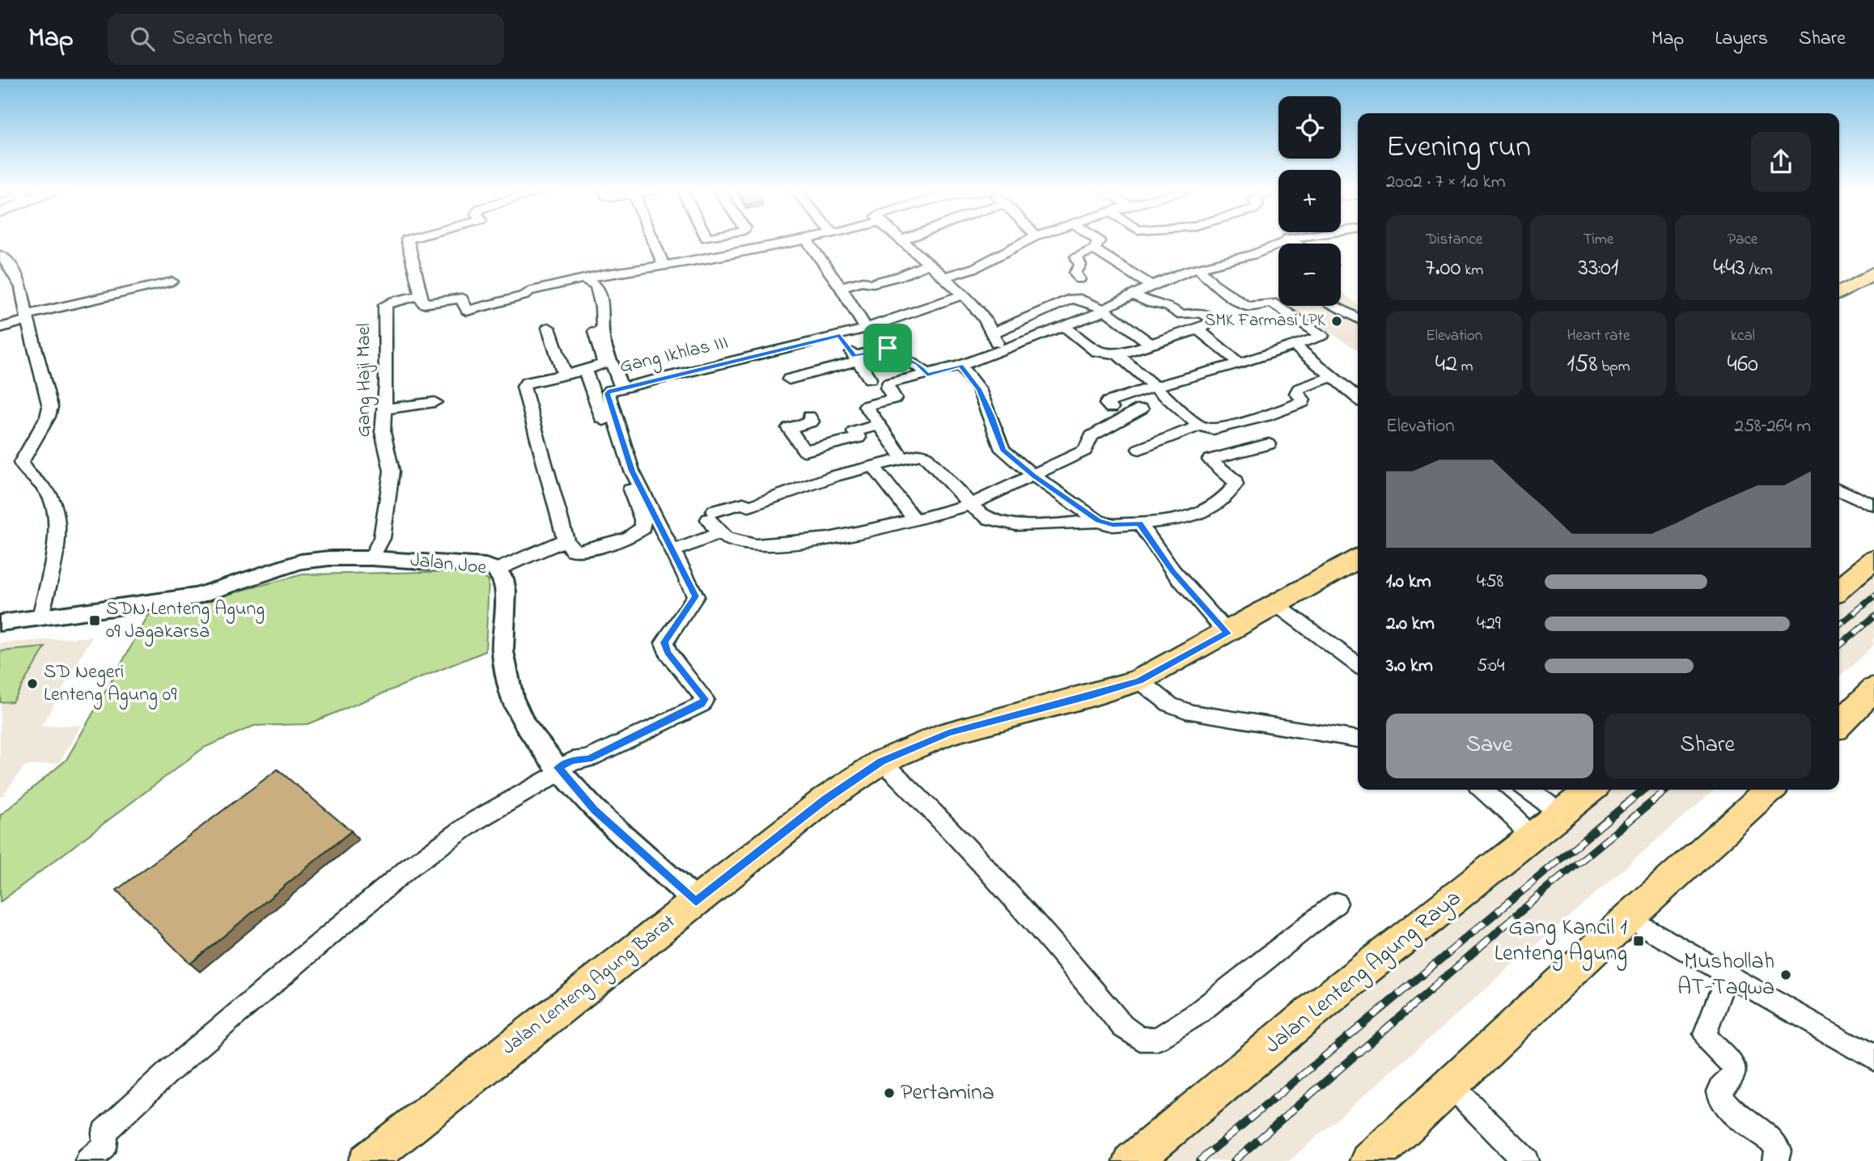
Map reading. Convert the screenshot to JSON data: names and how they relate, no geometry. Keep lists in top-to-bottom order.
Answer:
{
  "streets": {
    "main road": ["Jalan Lenteng Agung Raya", "Jalan Lenteng Agung Barat"],
    "street": ["Gang Ikhlas III", "Gang Haji Mael", "Jalan Joe"]
  },
  "crossings": [
    ["Gang Ikhlas III", "Jalan Joe"],
    ["Gang Haji Mael", "Jalan Joe"],
    ["Jalan Joe", "Jalan Lenteng Agung Barat"]
  ],
  "places": {
    "other": [
      "SMK Farmasi LPK",
      "SD Negeri Lenteng Agung 09",
      "Mushollah AT-Taqwa",
      "Pertamina"
    ],
    "transit": ["SDN Lenteng Agung 09 Jagakarsa", "Gang Kancil 1 Lenteng Agung"]
  },
  "page": {
    "header": "Map",
    "search": "Search here",
    "nav": ["Map", "Layers", "Share"],
    "map_buttons": ["+", "−"],
    "heading": ["Evening run", "20:02 · 7 × 1.0 km"],
    "stats": [
      ["Distance", "7.00 km"],
      ["Time", "33:01"],
      ["Pace", "4:43 /km"],
      ["Elevation", "42 m"],
      ["Heart rate", "158 bpm"],
      ["kcal", "460"]
    ],
    "chart": ["Elevation", "258–264 m"],
    "list": [
      {
        "name": "1.0 km",
        "note": "4:58"
      },
      {
        "name": "2.0 km",
        "note": "4:29"
      },
      {
        "name": "3.0 km",
        "note": "5:04"
      }
    ],
    "buttons": ["Save", "Share"]
  }
}
